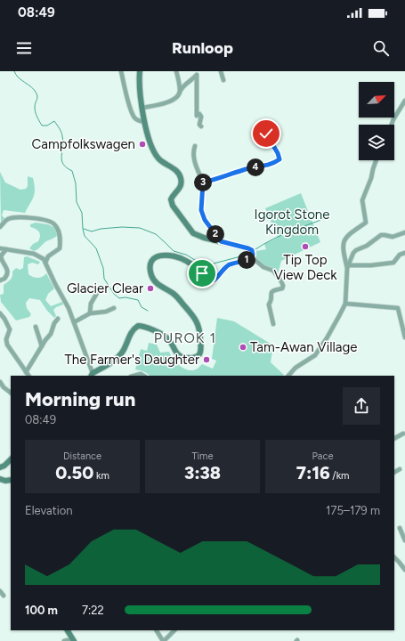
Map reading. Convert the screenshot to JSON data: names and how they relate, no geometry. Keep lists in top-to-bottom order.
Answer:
{
  "districts": ["PUROK 1"],
  "parks": ["Igorot Stone Kingdom"],
  "places": [
    "Campfolkswagen",
    "Tip Top View Deck",
    "Glacier Clear",
    "Tam-Awan Village",
    "The Farmer's Daughter"
  ],
  "north": "top right",
  "page": {
    "status": "08:49",
    "header": "Runloop",
    "pins": [
      "4",
      "3",
      "2",
      "1"
    ],
    "heading": ["Morning run", "08:49"],
    "stats": [
      ["Distance", "0.50 km"],
      ["Time", "3:38"],
      ["Pace", "7:16 /km"]
    ],
    "chart": ["Elevation", "175–179 m"],
    "list": [
      {
        "name": "100 m",
        "note": "7:22"
      }
    ]
  }
}
